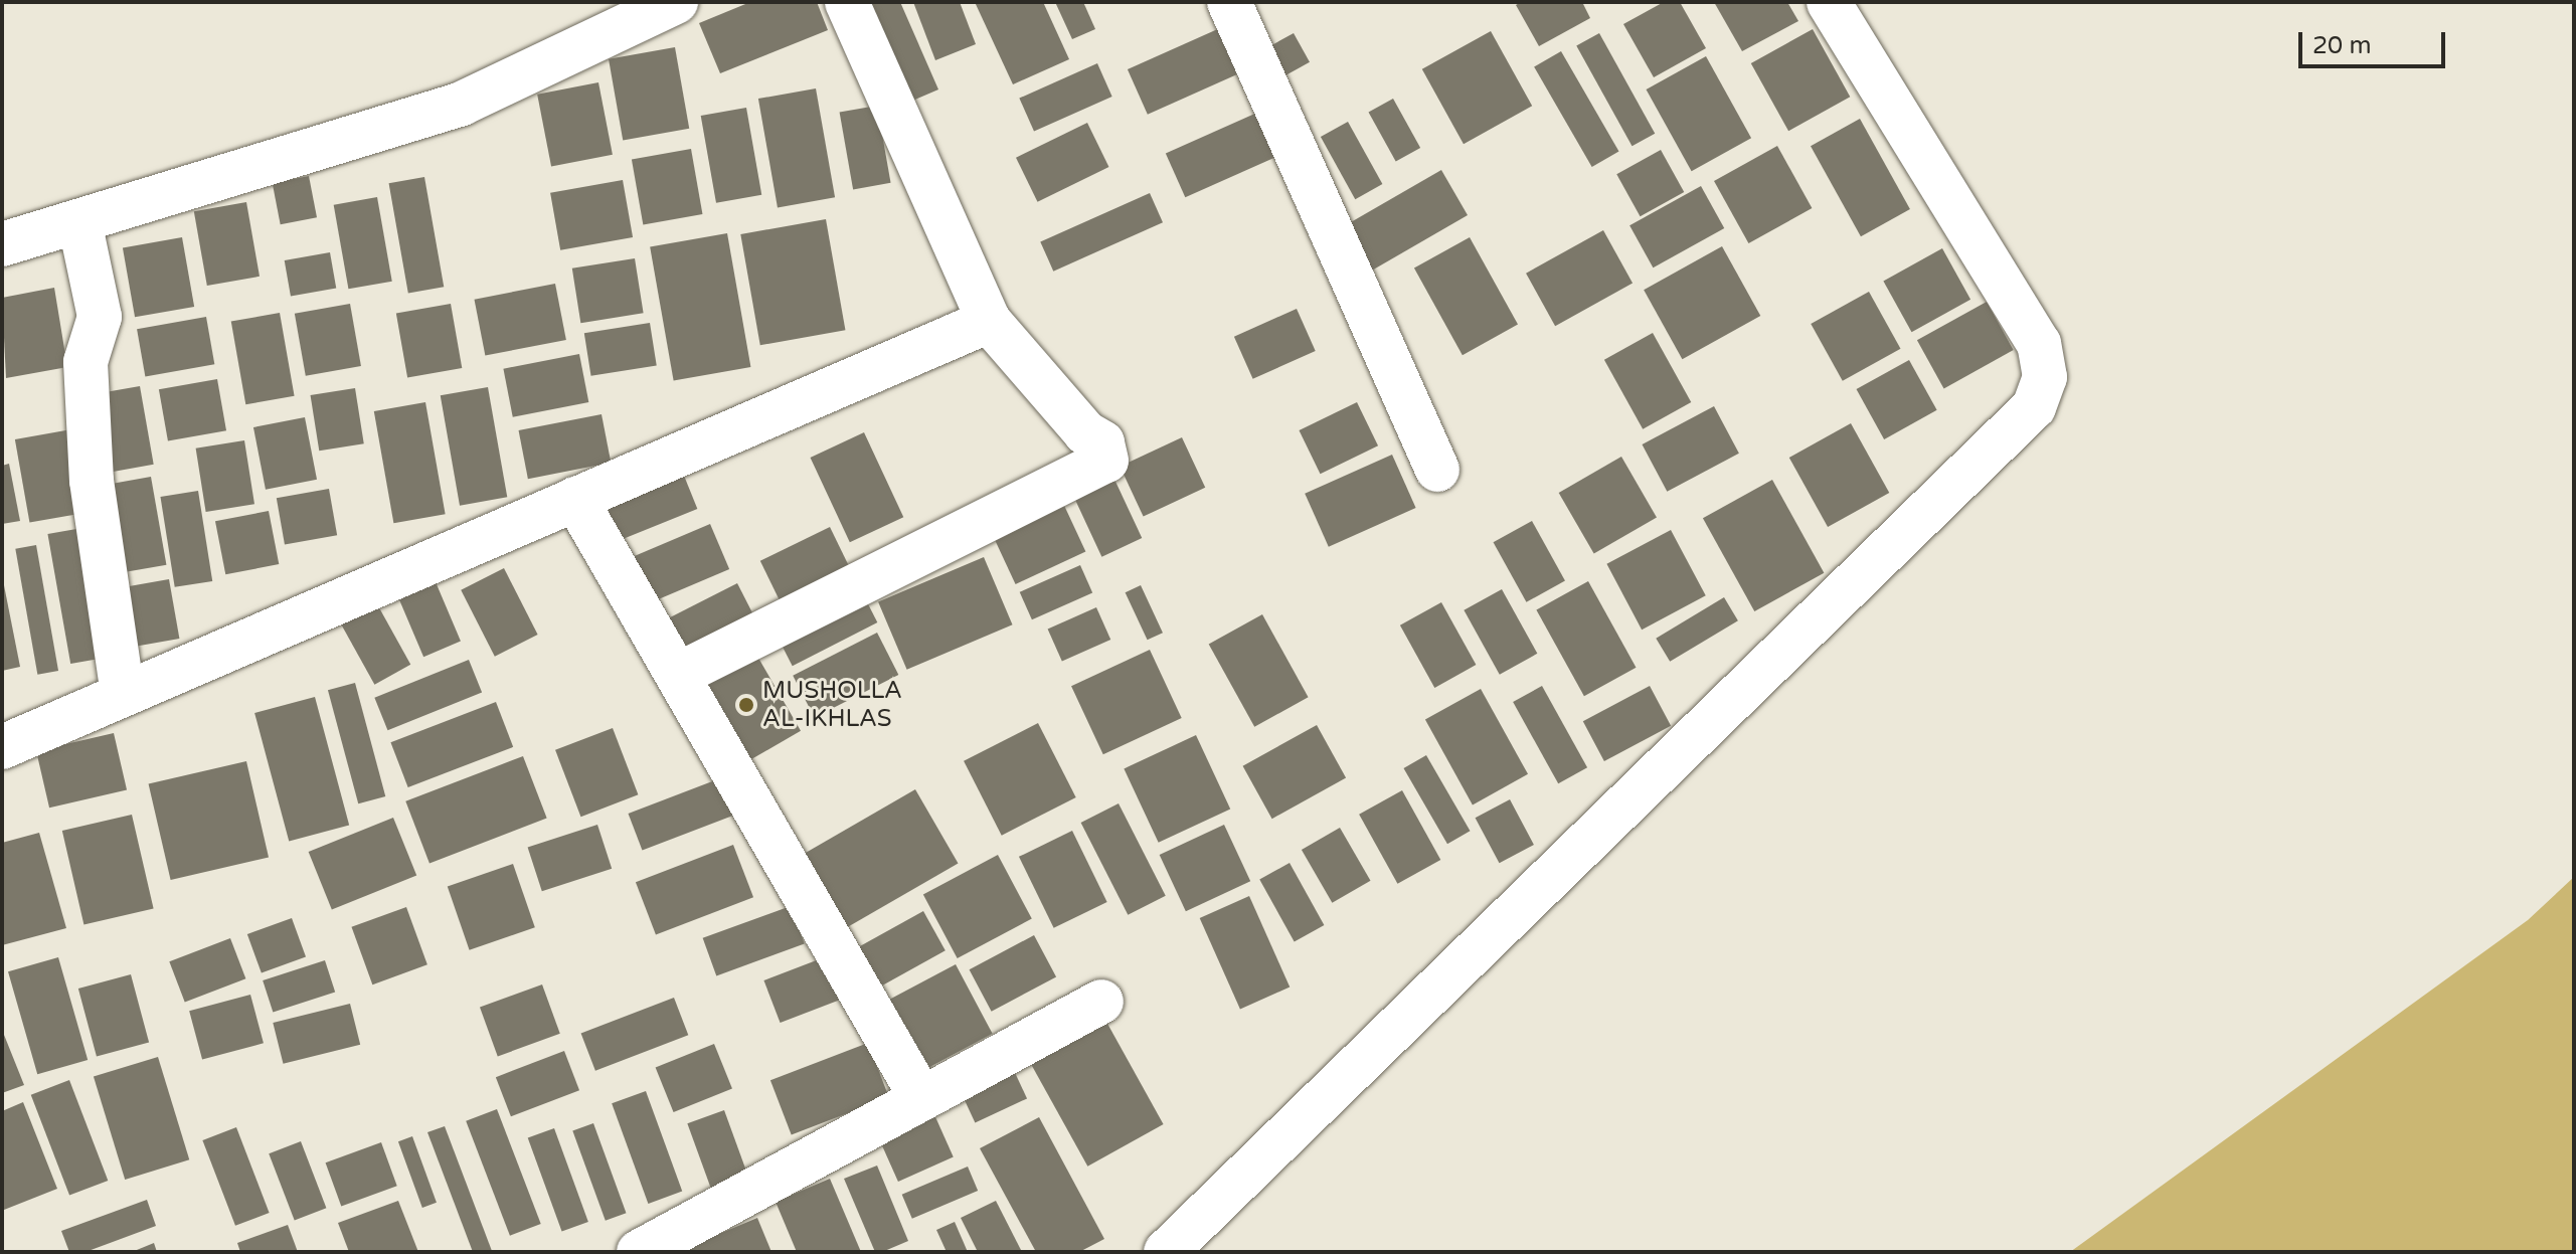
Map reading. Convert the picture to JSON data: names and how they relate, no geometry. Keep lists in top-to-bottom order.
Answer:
{
  "places": ["MUSHOLLA AL-IKHLAS"],
  "scale_bar": "20 m"
}
